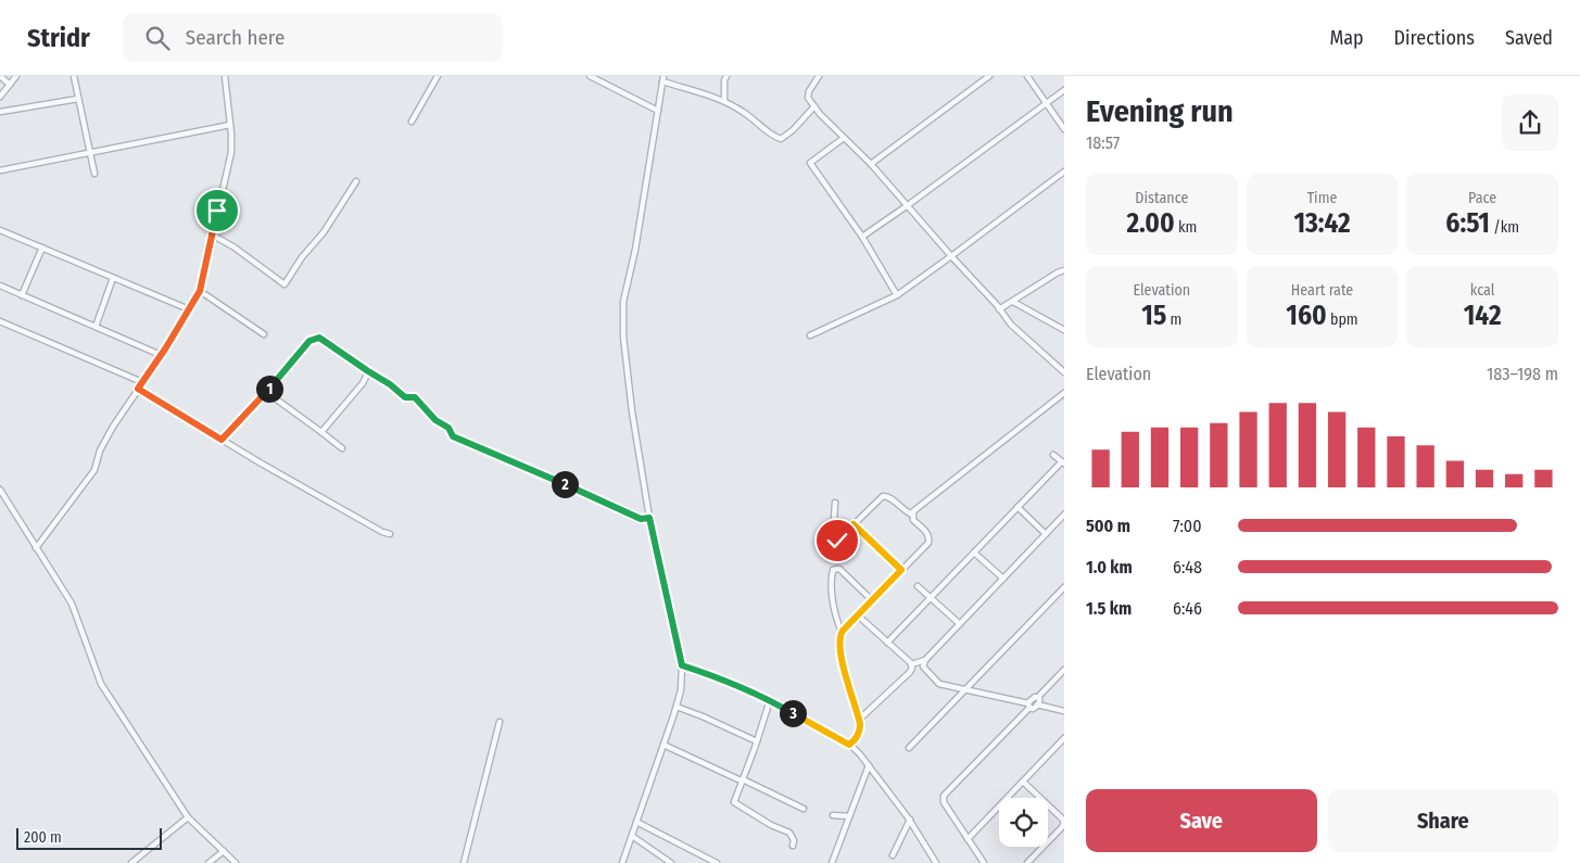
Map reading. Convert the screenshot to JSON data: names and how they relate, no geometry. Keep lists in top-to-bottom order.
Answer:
{
  "scale_bar": "200 m",
  "page": {
    "header": "Stridr",
    "search": "Search here",
    "nav": ["Map", "Directions", "Saved"],
    "heading": ["Evening run", "18:57"],
    "stats": [
      ["Distance", "2.00 km"],
      ["Time", "13:42"],
      ["Pace", "6:51 /km"],
      ["Elevation", "15 m"],
      ["Heart rate", "160 bpm"],
      ["kcal", "142"]
    ],
    "chart": ["Elevation", "183–198 m"],
    "pins": ["1", "2", "3"],
    "list": [
      {
        "name": "500 m",
        "note": "7:00"
      },
      {
        "name": "1.0 km",
        "note": "6:48"
      },
      {
        "name": "1.5 km",
        "note": "6:46"
      }
    ],
    "buttons": ["Save", "Share"],
    "scale": "200 m"
  }
}
